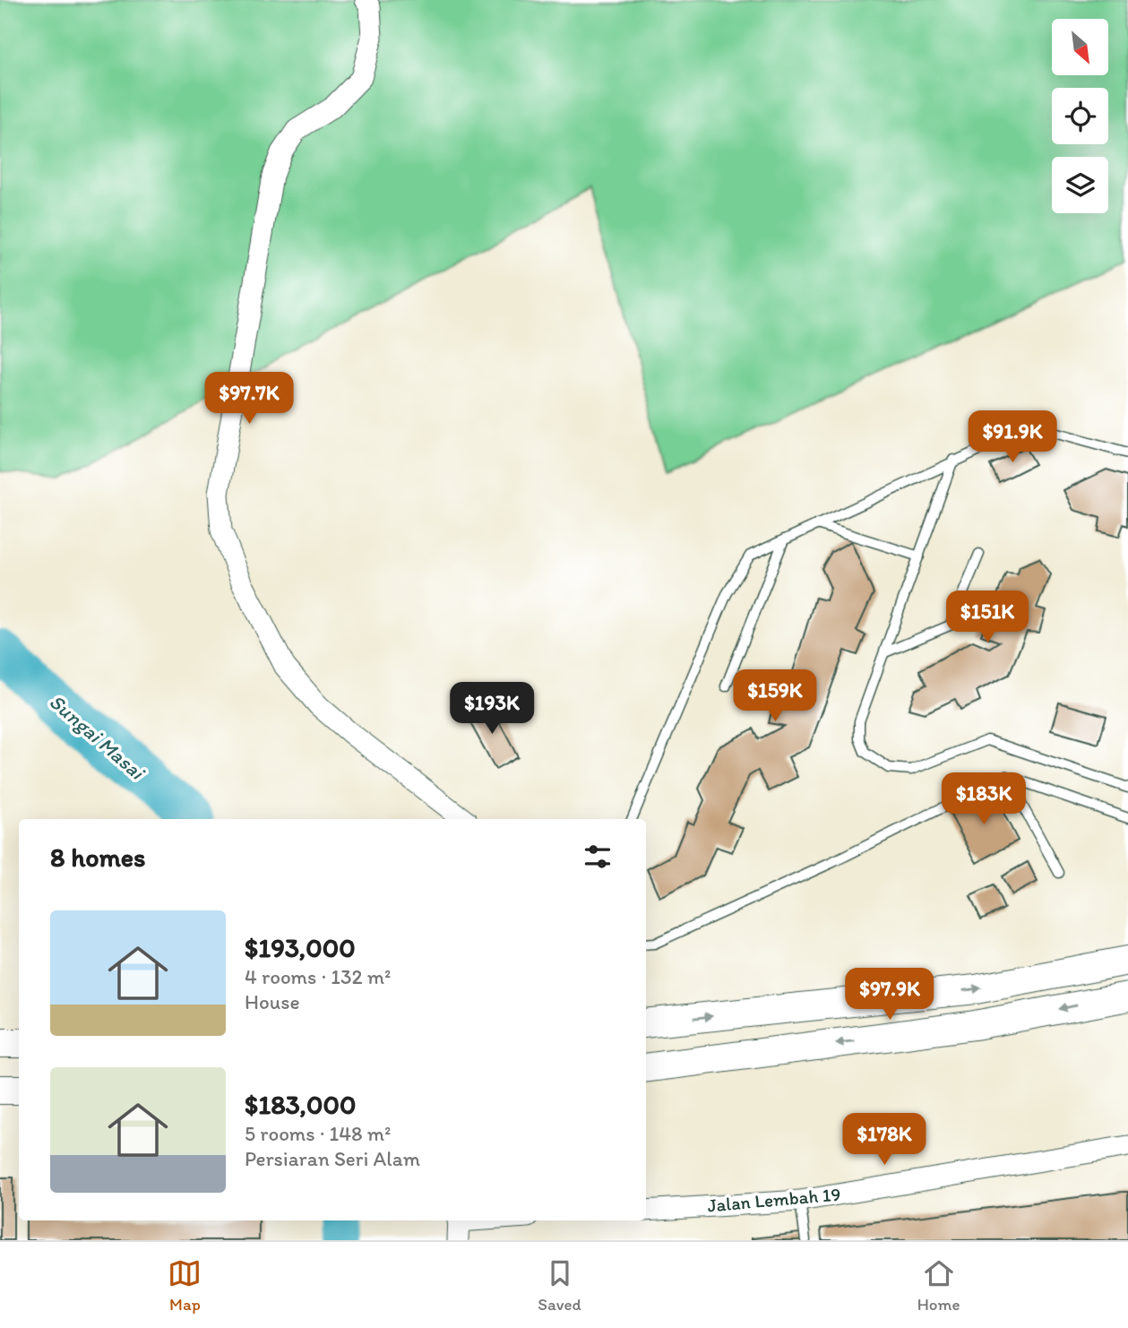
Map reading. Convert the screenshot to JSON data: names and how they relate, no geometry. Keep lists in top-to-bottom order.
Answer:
{
  "streets": {
    "street": ["Jalan Lembah 19"]
  },
  "water": ["Sungai Masai"],
  "north": "bottom right",
  "page": {
    "price": [
      "$97.7K",
      "$91.9K",
      "$151K",
      "$159K",
      "$193K",
      "$183K",
      "$97.9K",
      "$178K"
    ],
    "heading": "8 homes",
    "list": [
      {
        "name": "$193,000",
        "note": "4 rooms · 132 m² · House"
      },
      {
        "name": "$183,000",
        "note": "5 rooms · 148 m² · Persiaran Seri Alam"
      }
    ],
    "tabs": ["Map", "Saved", "Home"]
  }
}
